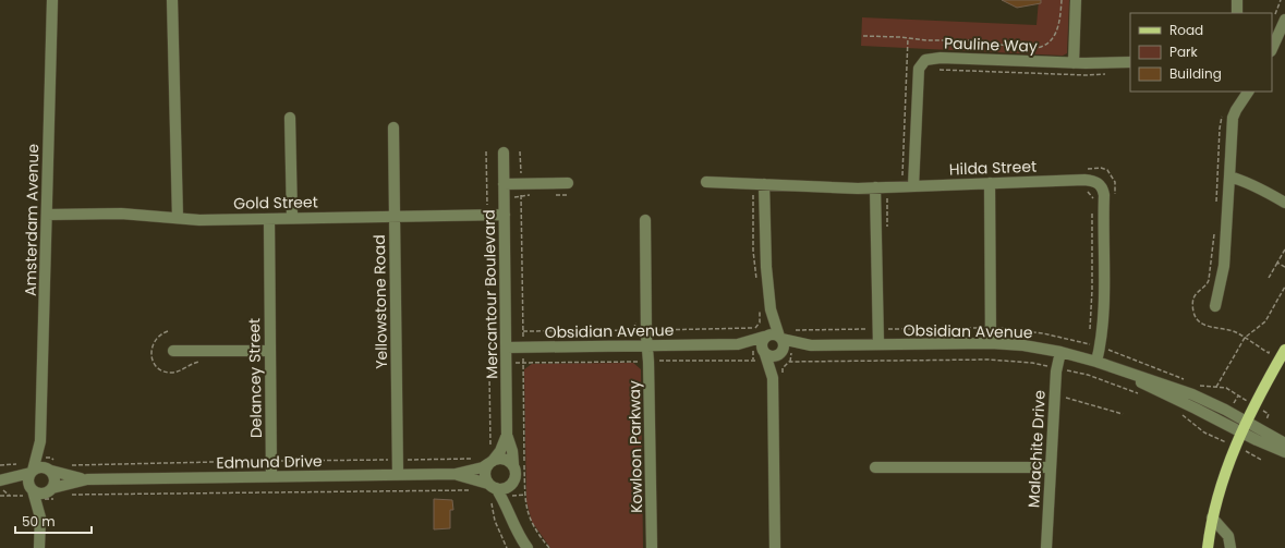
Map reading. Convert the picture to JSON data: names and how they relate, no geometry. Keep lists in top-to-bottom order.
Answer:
{
  "streets": {
    "street": [
      "Pauline Way",
      "Hilda Street",
      "Gold Street",
      "Amsterdam Avenue",
      "Mercantour Boulevard",
      "Yellowstone Road",
      "Obsidian Avenue",
      "Delancey Street",
      "Kowloon Parkway",
      "Malachite Drive",
      "Edmund Drive"
    ]
  },
  "crossings": [
    ["Pauline Way", "Hilda Street"],
    ["Hilda Street", "Obsidian Avenue"],
    ["Gold Street", "Amsterdam Avenue"],
    ["Gold Street", "Mercantour Boulevard"],
    ["Gold Street", "Yellowstone Road"],
    ["Gold Street", "Delancey Street"],
    ["Amsterdam Avenue", "Edmund Drive"],
    ["Mercantour Boulevard", "Obsidian Avenue"],
    ["Yellowstone Road", "Edmund Drive"],
    ["Obsidian Avenue", "Kowloon Parkway"],
    ["Obsidian Avenue", "Malachite Drive"],
    ["Delancey Street", "Edmund Drive"]
  ],
  "legend": ["Road", "Park", "Building"],
  "scale_bar": "50 m"
}
